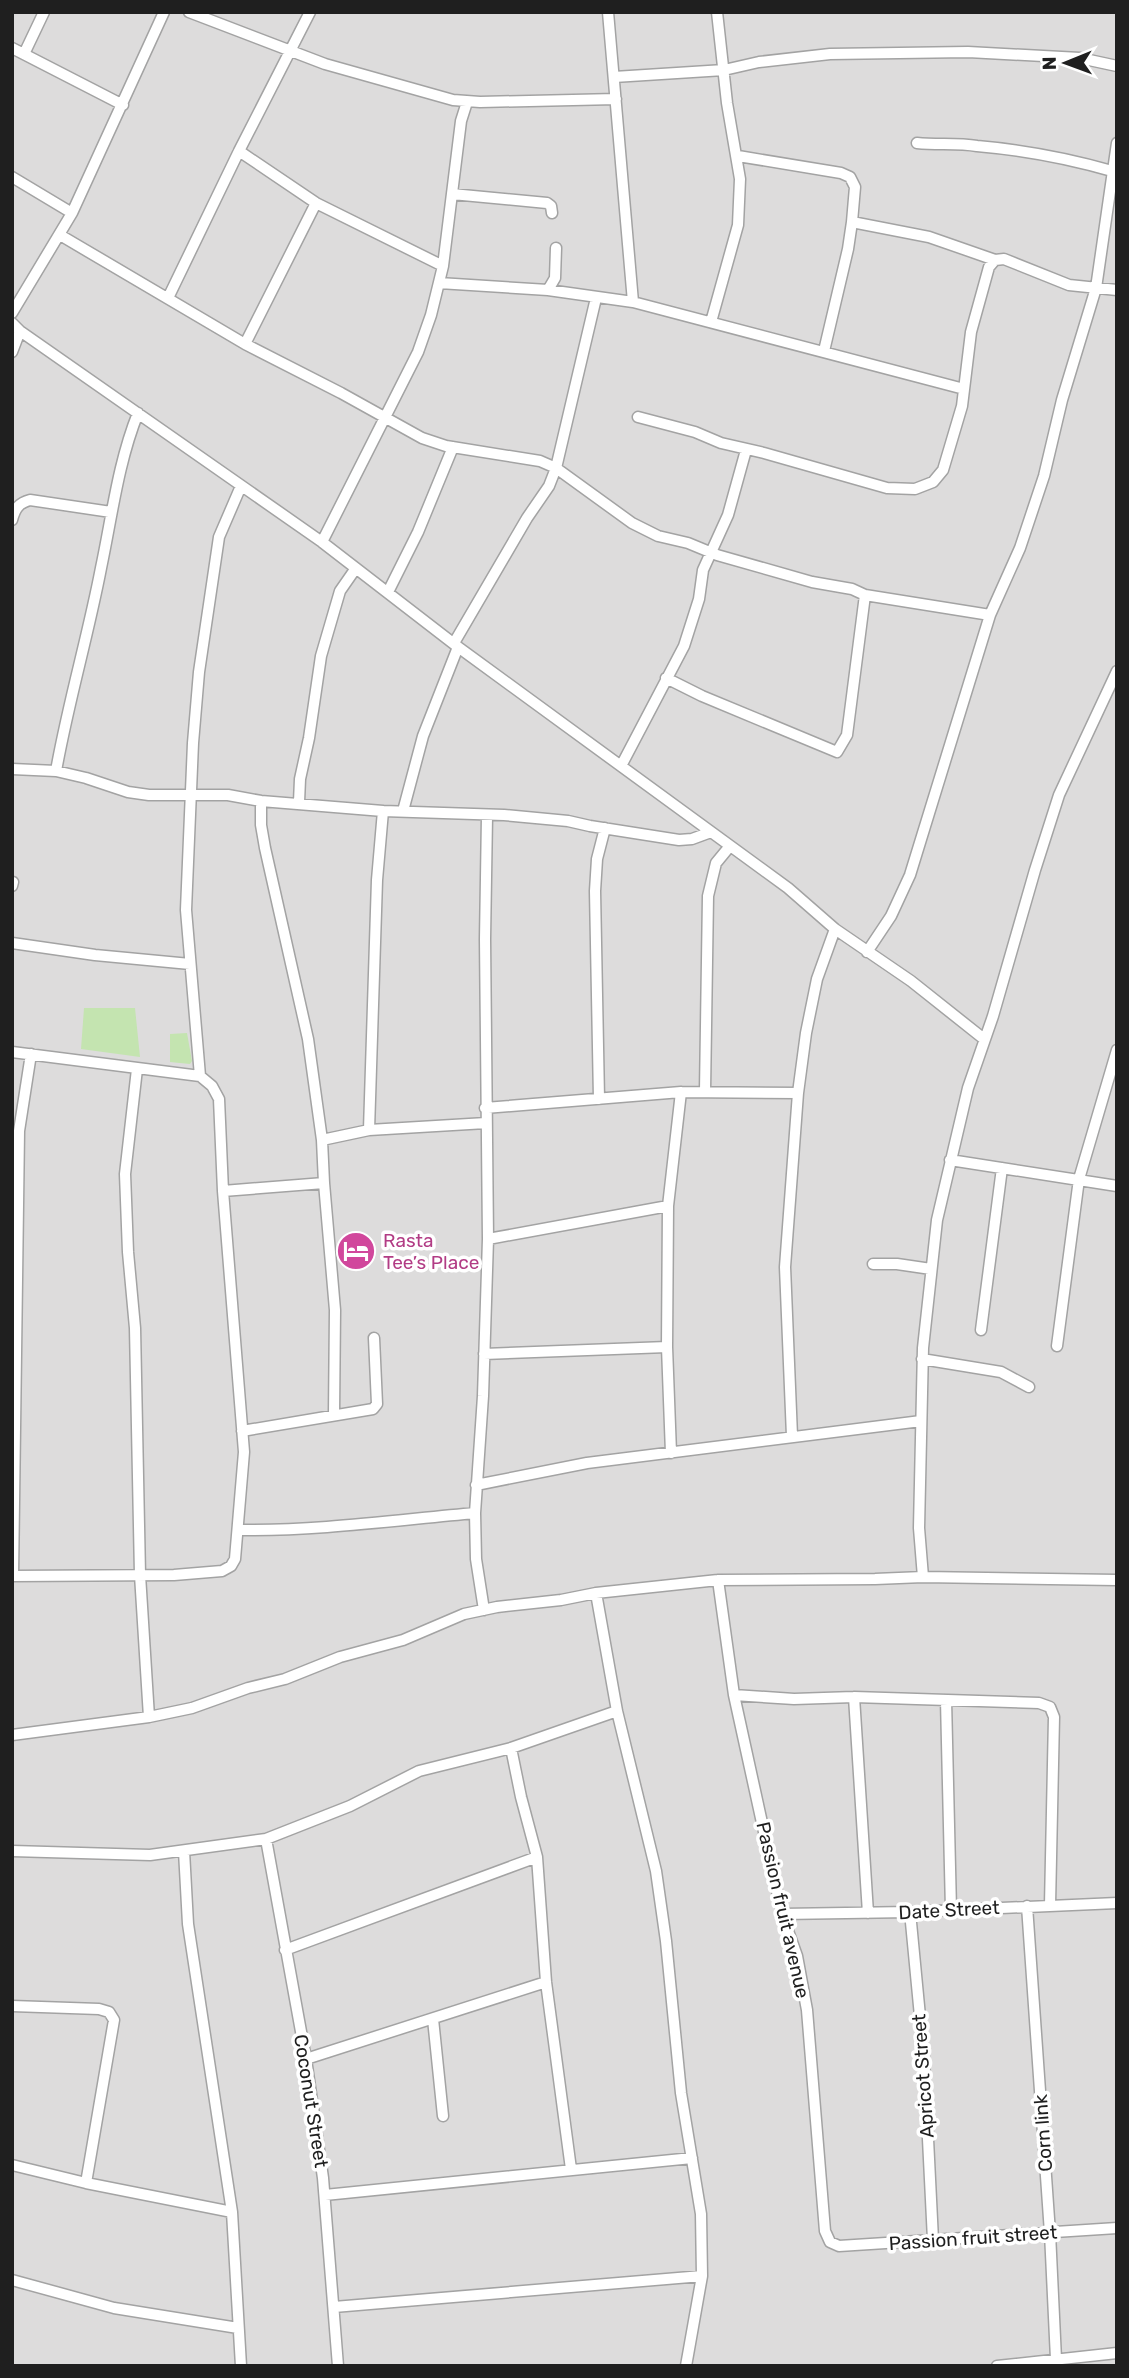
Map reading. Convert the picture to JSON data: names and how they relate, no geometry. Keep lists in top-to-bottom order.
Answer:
{
  "streets": {
    "street": [
      "Passion fruit avenue",
      "Date Street",
      "Apricot Street",
      "Coconut Street",
      "Corn link",
      "Passion fruit street"
    ]
  },
  "crossings": [
    ["Passion fruit avenue", "Date Street"],
    ["Passion fruit avenue", "Passion fruit street"],
    ["Date Street", "Apricot Street"],
    ["Date Street", "Corn link"],
    ["Apricot Street", "Passion fruit street"],
    ["Corn link", "Passion fruit street"]
  ],
  "places": {
    "hotel": ["Rasta Tee’s Place"]
  },
  "north": "left"
}
